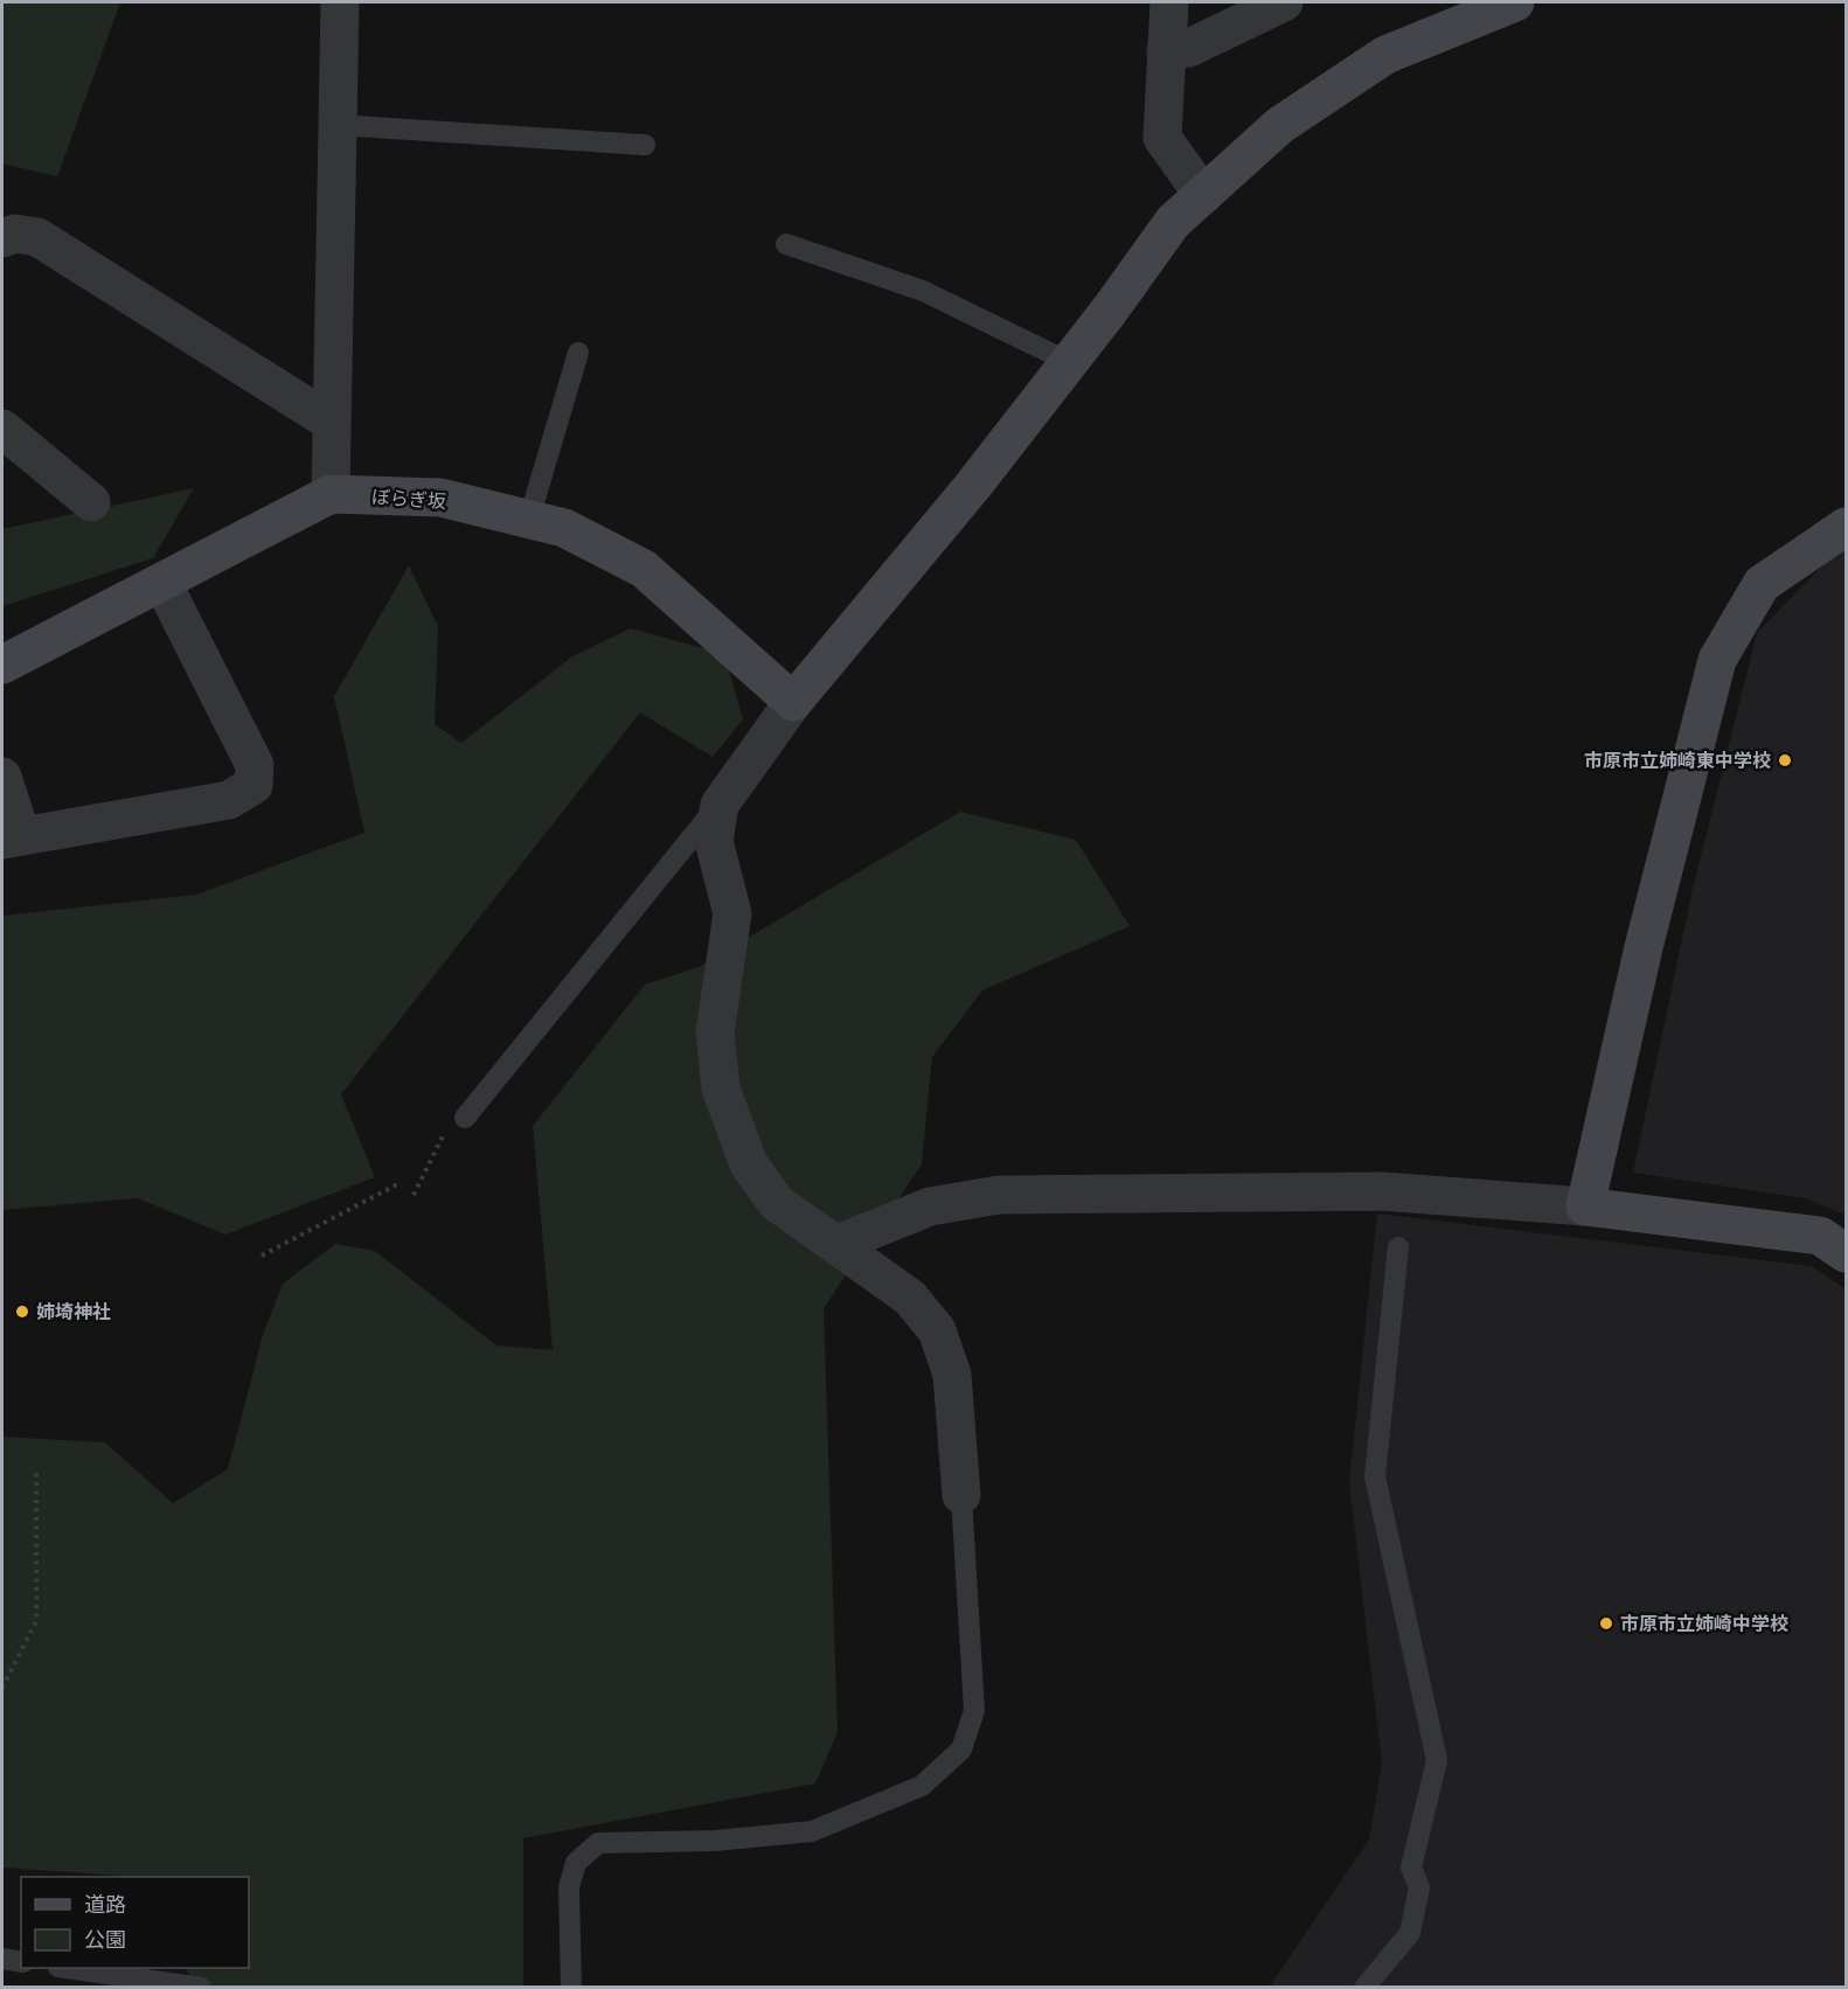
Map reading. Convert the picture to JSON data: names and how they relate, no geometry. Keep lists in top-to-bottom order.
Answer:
{
  "streets": {
    "street": ["ぼらぎ坂"]
  },
  "places": ["市原市立姉崎東中学校", "姉埼神社", "市原市立姉崎中学校"],
  "legend": ["道路", "公園"]
}
